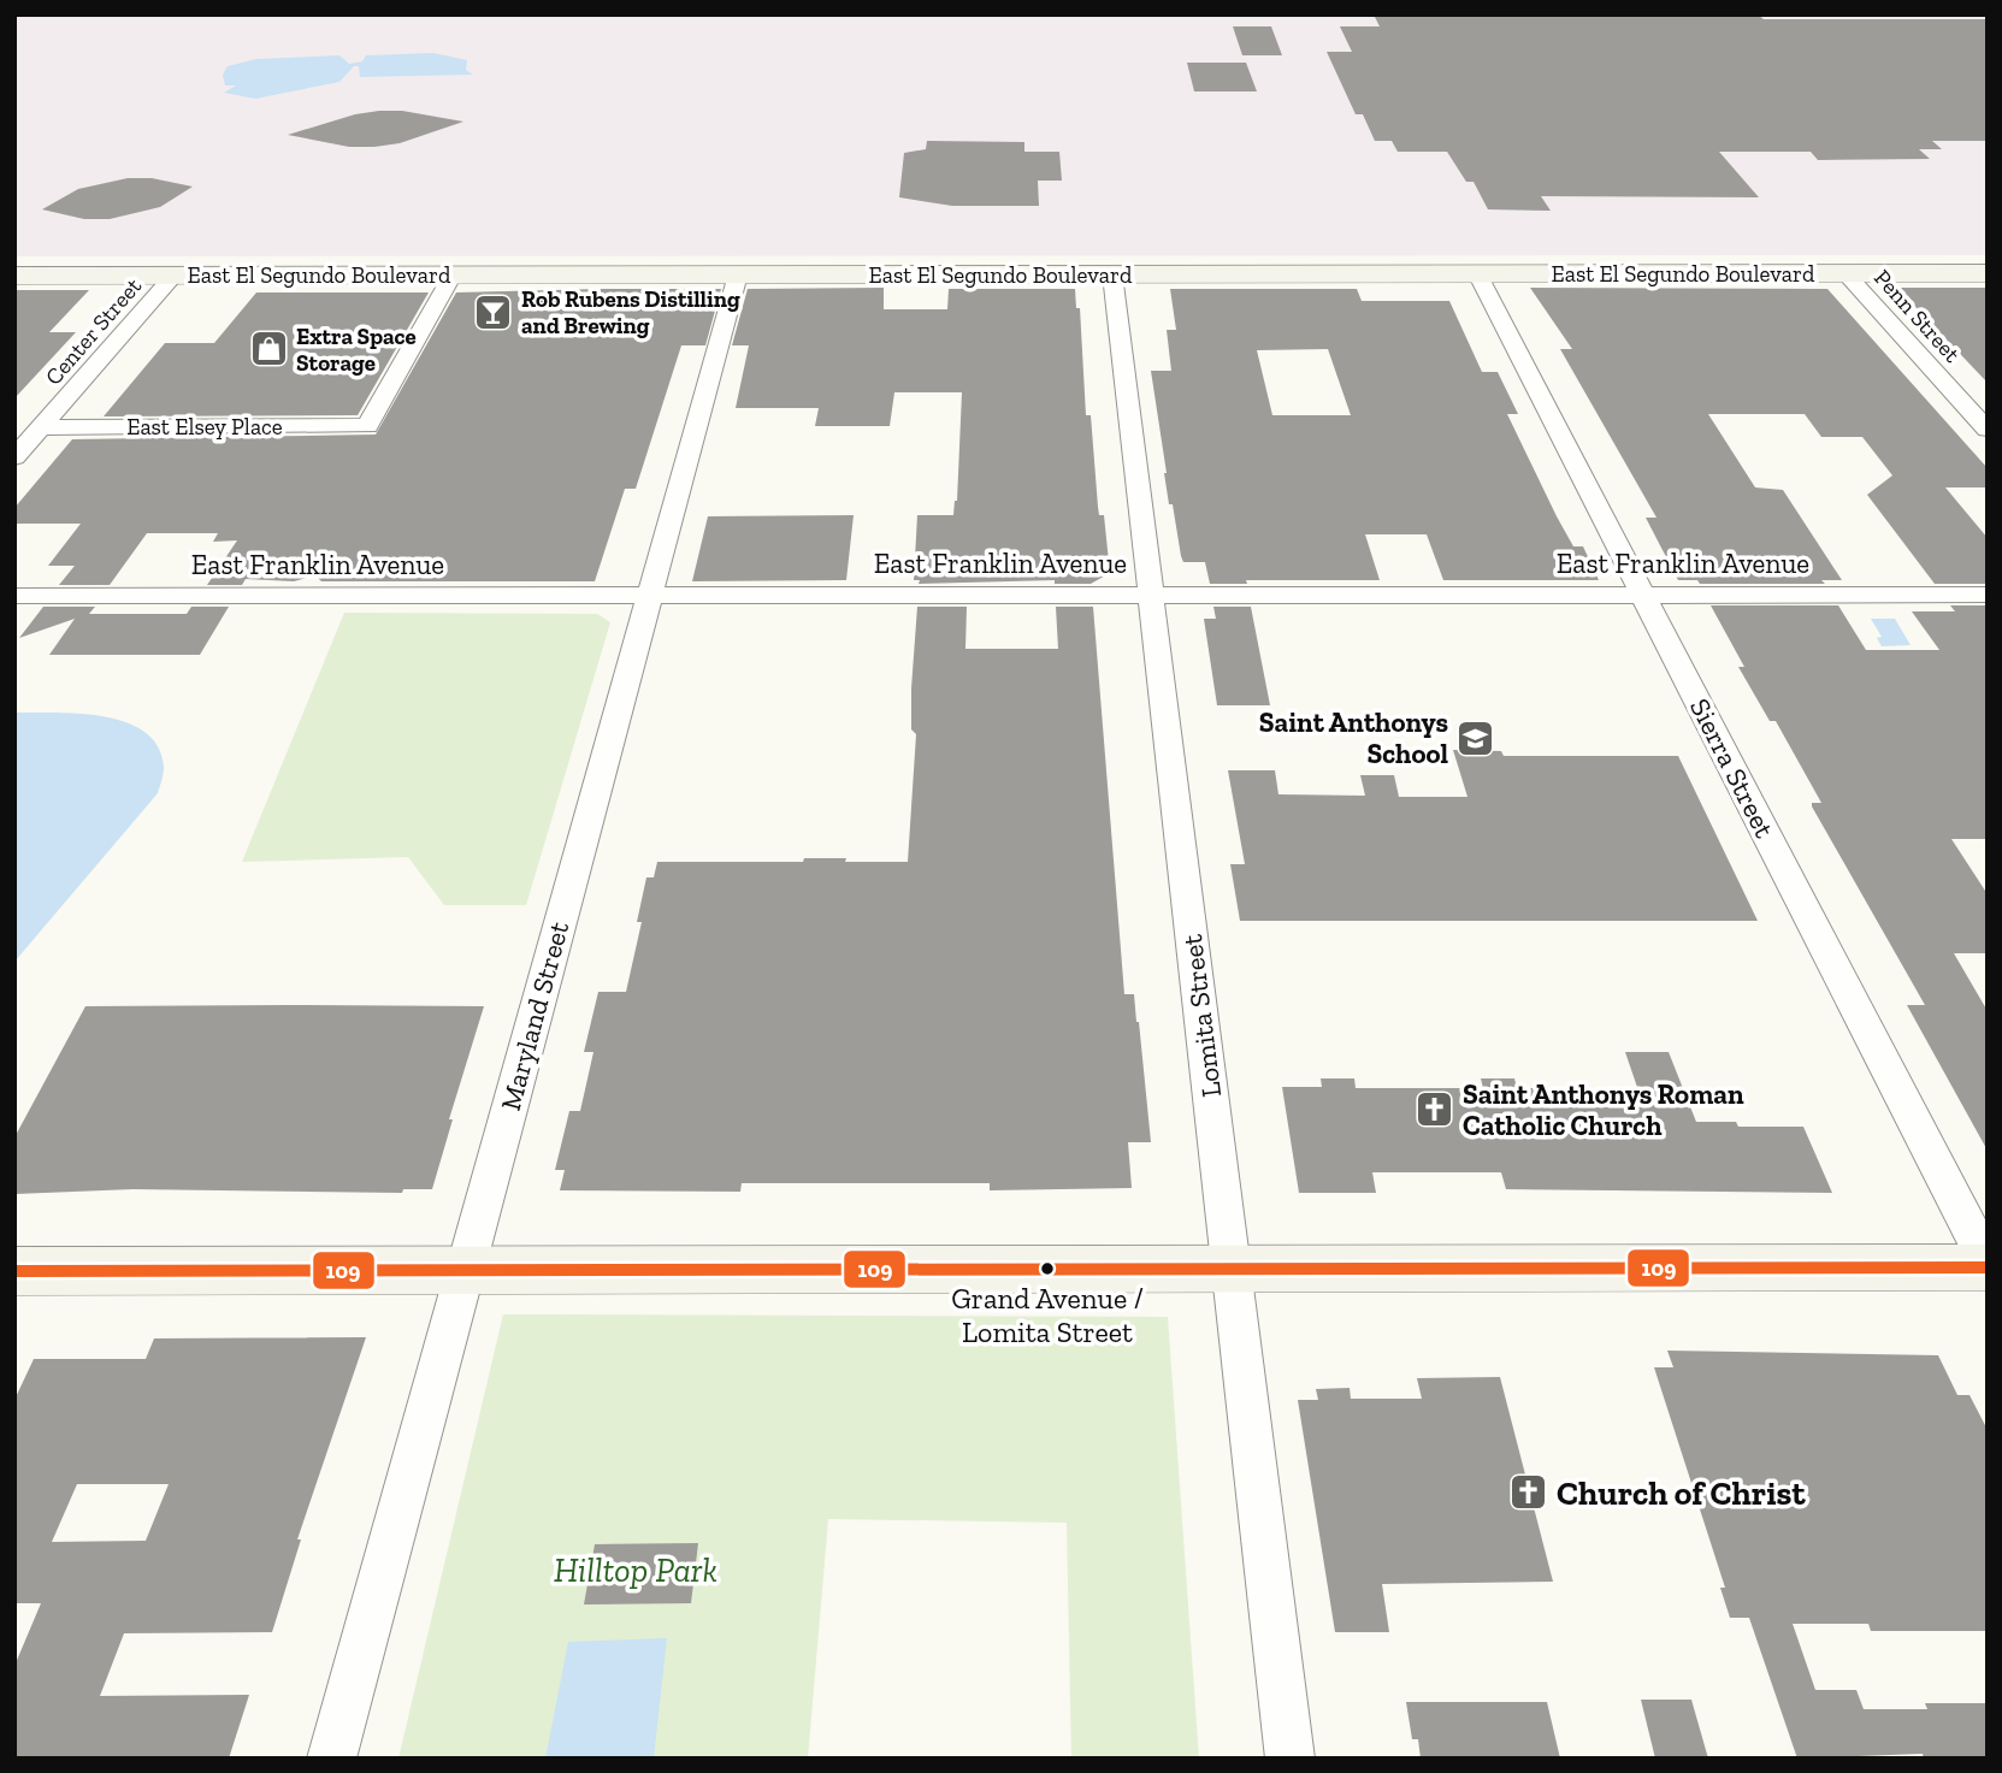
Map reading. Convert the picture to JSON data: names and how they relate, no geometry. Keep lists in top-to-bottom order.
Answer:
{
  "streets": {
    "main road": ["East El Segundo Boulevard"],
    "street": [
      "Penn Street",
      "Center Street",
      "East Elsey Place",
      "East Franklin Avenue",
      "Sierra Street",
      "Maryland Street",
      "Lomita Street"
    ]
  },
  "crossings": [
    ["East El Segundo Boulevard", "Penn Street"],
    ["East El Segundo Boulevard", "Center Street"],
    ["East El Segundo Boulevard", "Sierra Street"],
    ["East El Segundo Boulevard", "Maryland Street"],
    ["East El Segundo Boulevard", "Lomita Street"],
    ["Center Street", "East Elsey Place"],
    ["East Franklin Avenue", "Sierra Street"],
    ["East Franklin Avenue", "Maryland Street"],
    ["East Franklin Avenue", "Lomita Street"]
  ],
  "parks": ["Hilltop Park"],
  "places": {
    "bar": ["Rob Rubens Distilling and Brewing"],
    "shop": ["Extra Space Storage"],
    "school or university": ["Saint Anthonys School"],
    "church": ["Saint Anthonys Roman Catholic Church", "Church of Christ"],
    "other": ["Grand Avenue / Lomita Street"]
  },
  "lines": ["transit line 109"]
}
